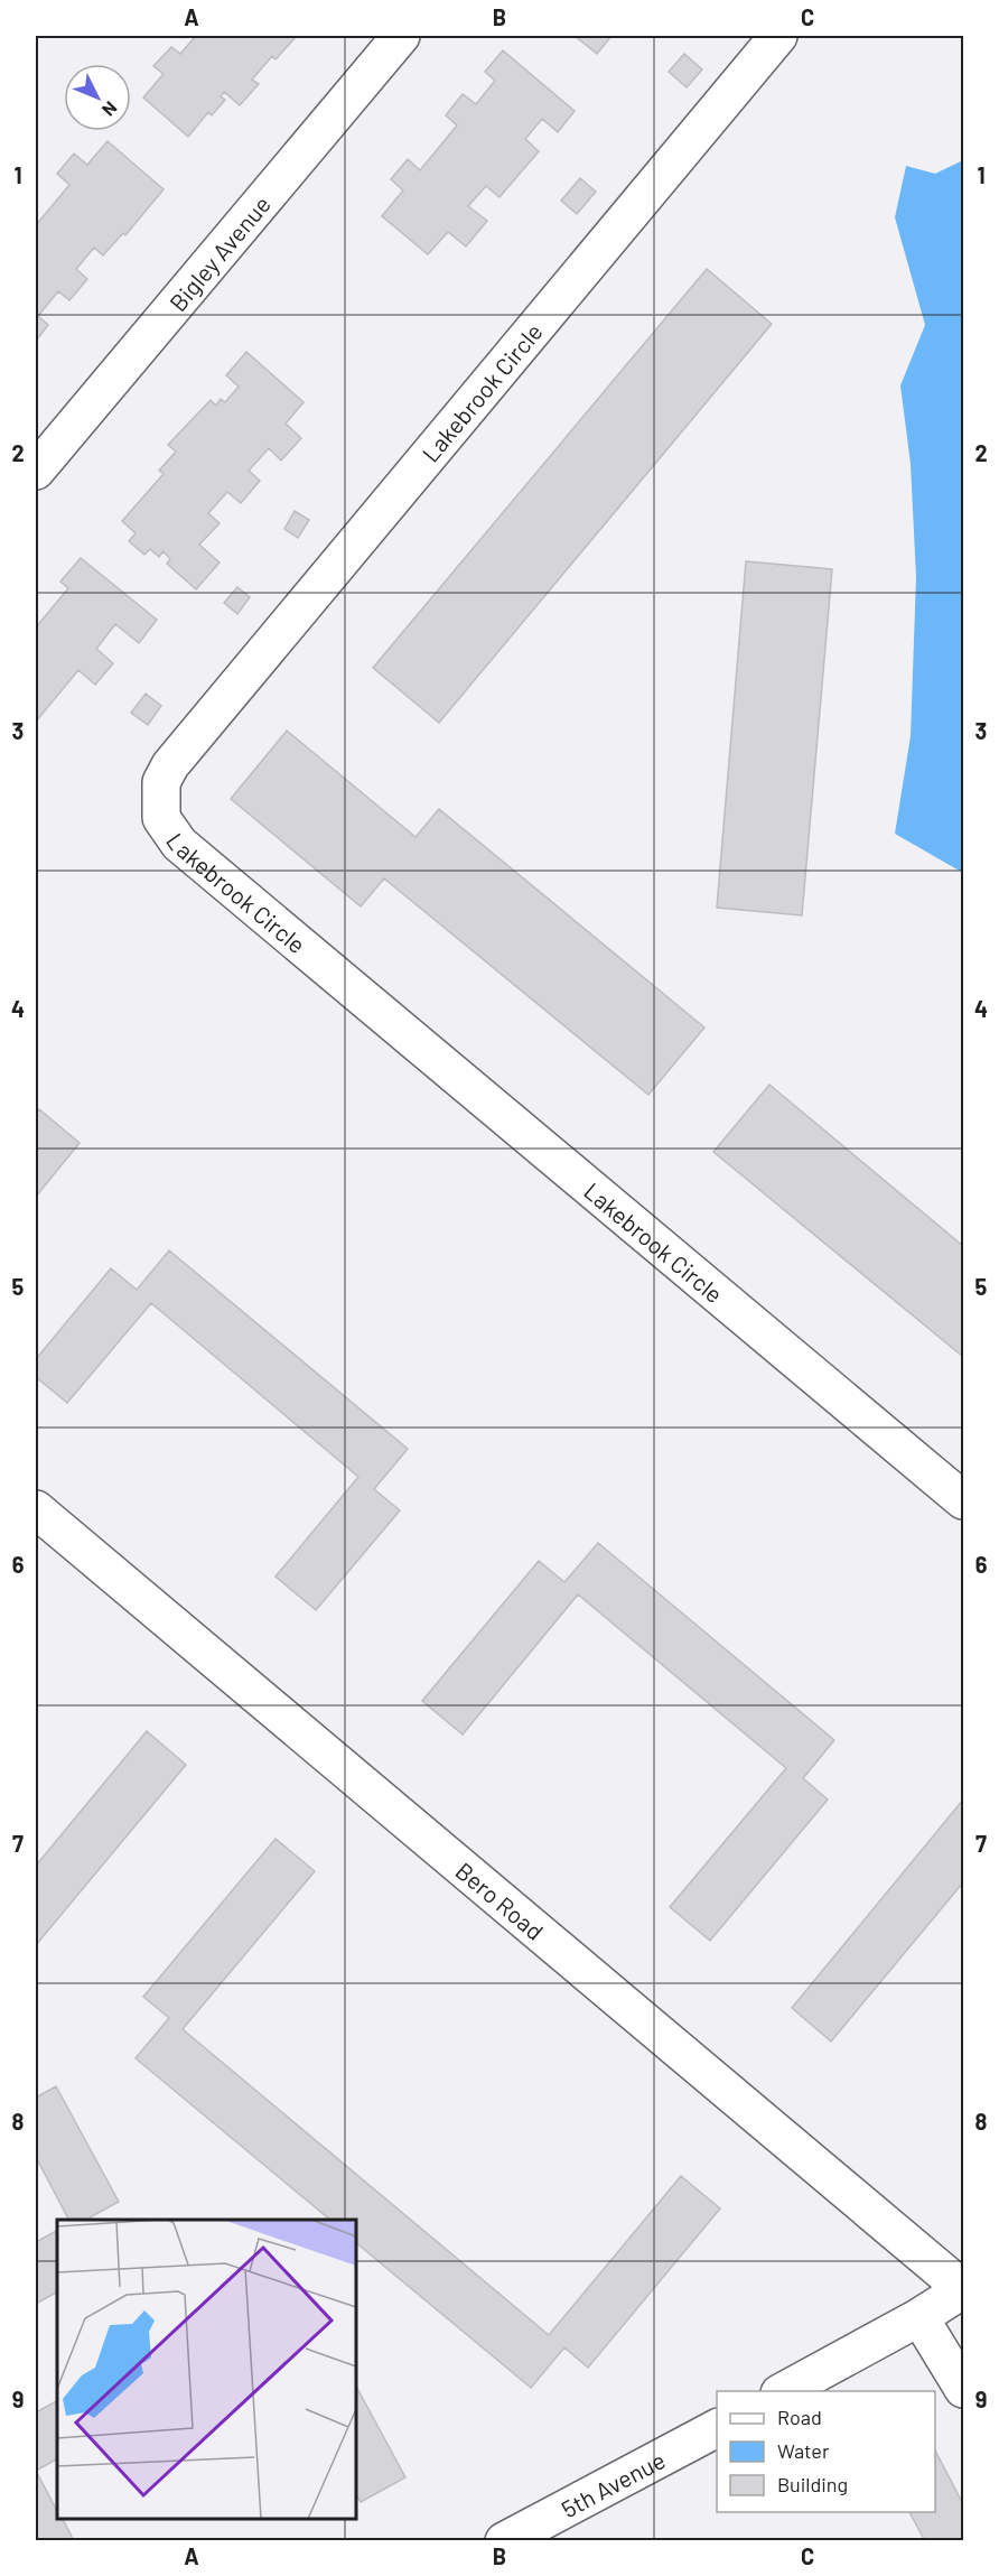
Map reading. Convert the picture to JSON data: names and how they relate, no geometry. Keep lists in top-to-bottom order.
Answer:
{
  "streets": {
    "street": [
      "Bigley Avenue",
      "Lakebrook Circle",
      "Bero Road",
      "5th Avenue"
    ]
  },
  "legend": ["Road", "Water", "Building"],
  "north": "bottom right",
  "grid": {
    "columns": ["A", "B", "C"],
    "rows": [
      "1",
      "2",
      "3",
      "4",
      "5",
      "6",
      "7",
      "8",
      "9"
    ]
  }
}
